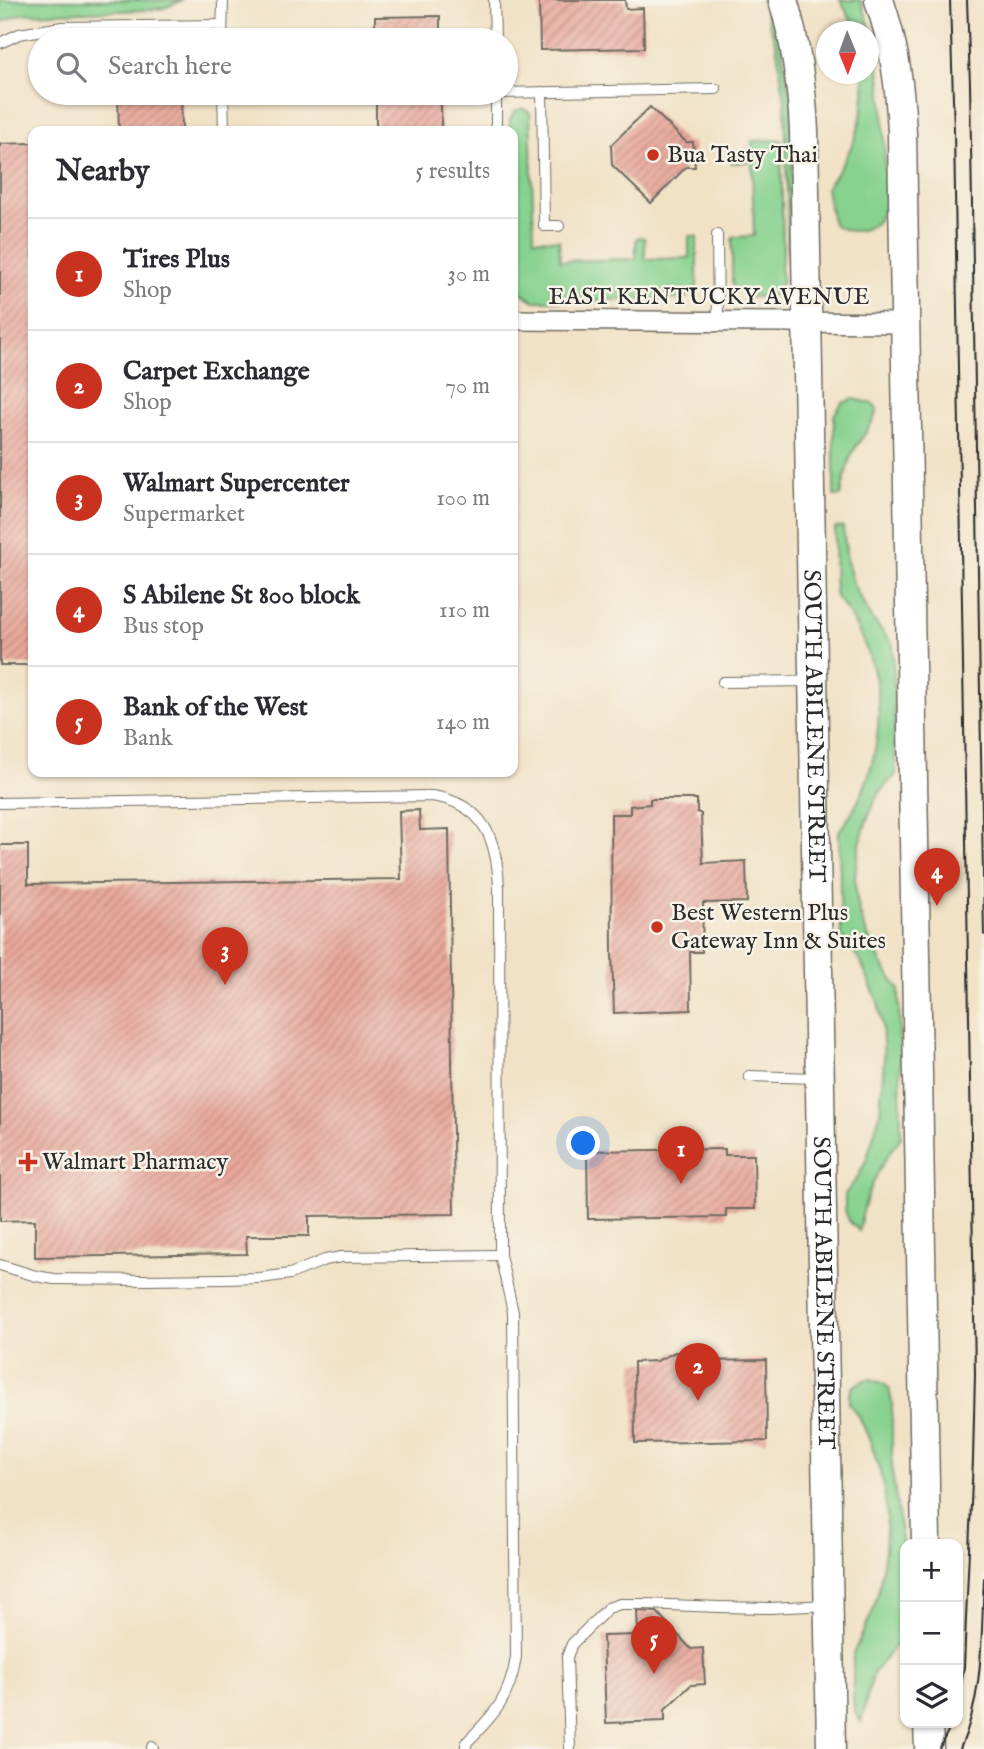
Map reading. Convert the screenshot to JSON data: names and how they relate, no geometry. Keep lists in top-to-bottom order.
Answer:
{
  "streets": {
    "main road": ["SOUTH ABILENE STREET"],
    "street": ["EAST KENTUCKY AVENUE"]
  },
  "crossings": [
    ["EAST KENTUCKY AVENUE", "SOUTH ABILENE STREET"]
  ],
  "places": {
    "other": ["Bua Tasty Thai", "Best Western Plus Gateway Inn & Suites"],
    "health": ["Walmart Pharmacy"]
  },
  "north": "bottom",
  "page": {
    "search": "Search here",
    "heading": ["Nearby", "5 results"],
    "list": [
      {
        "mark": "1",
        "name": "Tires Plus",
        "note": "Shop",
        "value": "30 m"
      },
      {
        "mark": "2",
        "name": "Carpet Exchange",
        "note": "Shop",
        "value": "70 m"
      },
      {
        "mark": "3",
        "name": "Walmart Supercenter",
        "note": "Supermarket",
        "value": "100 m"
      },
      {
        "mark": "4",
        "name": "S Abilene St 800 block",
        "note": "Bus stop",
        "value": "110 m"
      },
      {
        "mark": "5",
        "name": "Bank of the West",
        "note": "Bank",
        "value": "140 m"
      }
    ],
    "pins": [
      "4",
      "3",
      "1",
      "2",
      "5"
    ],
    "map_buttons": ["+", "−"]
  }
}
